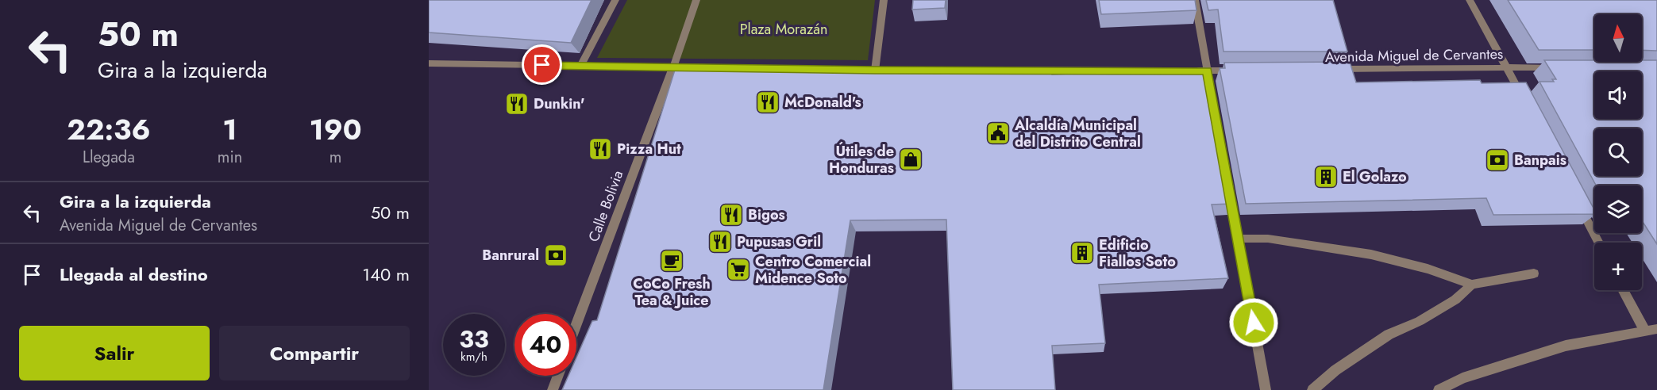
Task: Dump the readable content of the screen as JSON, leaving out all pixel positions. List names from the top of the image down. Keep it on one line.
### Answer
{"streets":{"street":["Avenida Miguel de Cervantes","Calle Bolivia"]},"parks":["Plaza Morazán"],"places":{"restaurant":["McDonald's","Dunkin'","Pizza Hut","Bigos","Pupusas Gril"],"public building":["Alcaldía Municipal del Distrito Central"],"shop":["Útiles de Honduras"],"bank":["Banpais","Banrural"],"building":["El Golazo","Edificio Fiallos Soto"],"cafe":["CoCo Fresh Tea & Juice"],"supermarket":["Centro Comercial Midence Soto"]},"north":"top","page":{"turn":["50 m","Gira a la izquierda"],"map_buttons":"+","eta":["22:36","Llegada","1","min","190","m"],"list":[{"name":"Gira a la izquierda","note":"Avenida Miguel de Cervantes","value":"50 m"},{"name":"Llegada al destino","value":"140 m"}],"speed":"33 km/h","limit":"40","buttons":["Salir","Compartir"]}}
